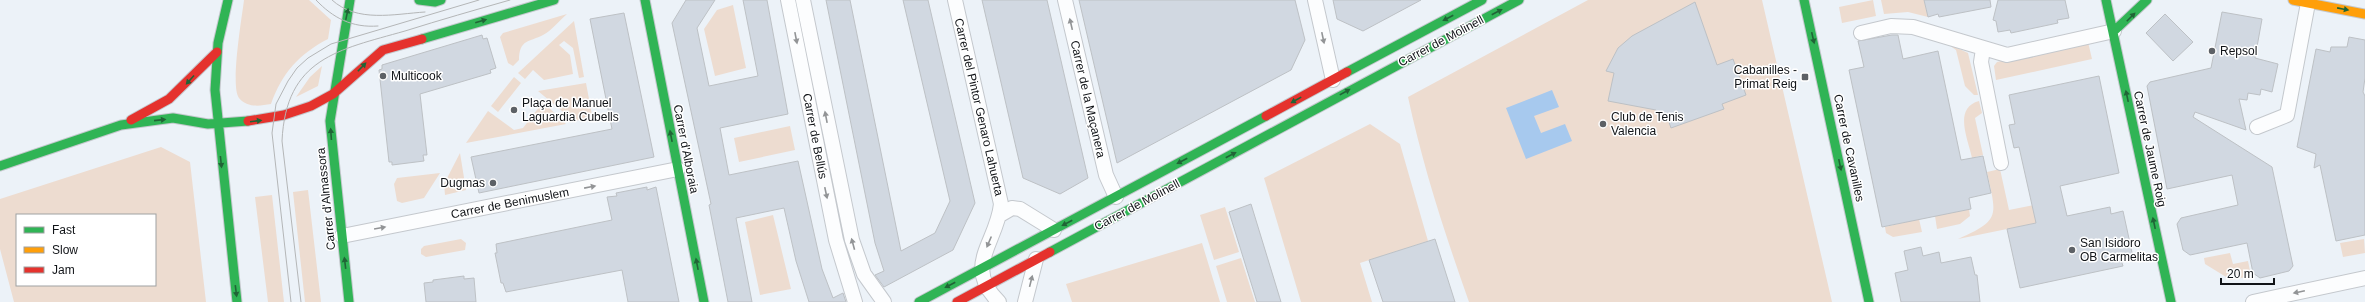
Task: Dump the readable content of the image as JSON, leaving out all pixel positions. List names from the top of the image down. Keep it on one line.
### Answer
{"streets":{"street":["Carrer de Molinell","Carrer de la Maçanera","Carrer del Pintor Genaro Lahuerta","Carrer de Bellús","Carrer de Cavanilles","Carrer d'Alboraia","Carrer de Jaume Roig","Carrer d'Almassora","Carrer de Benimuslem"]},"crossings":[["Carrer de Molinell","Carrer de la Maçanera"],["Carrer de Molinell","Carrer del Pintor Genaro Lahuerta"],["Carrer d'Alboraia","Carrer de Benimuslem"],["Carrer d'Almassora","Carrer de Benimuslem"]],"one_way":["Carrer de la Maçanera","Carrer de Cavanilles","Carrer d'Alboraia","Carrer de Jaume Roig","Carrer d'Almassora","Carrer de Benimuslem"],"places":{"other":["Repsol","Multicook","Plaça de Manuel Laguardia Cubells","Club de Tenis Valencia","Dugmas","San Isidoro OB Carmelitas"],"transit":["Cabanilles - Primat Reig"]},"legend":["Fast","Slow","Jam"],"scale_bar":"20 m"}
